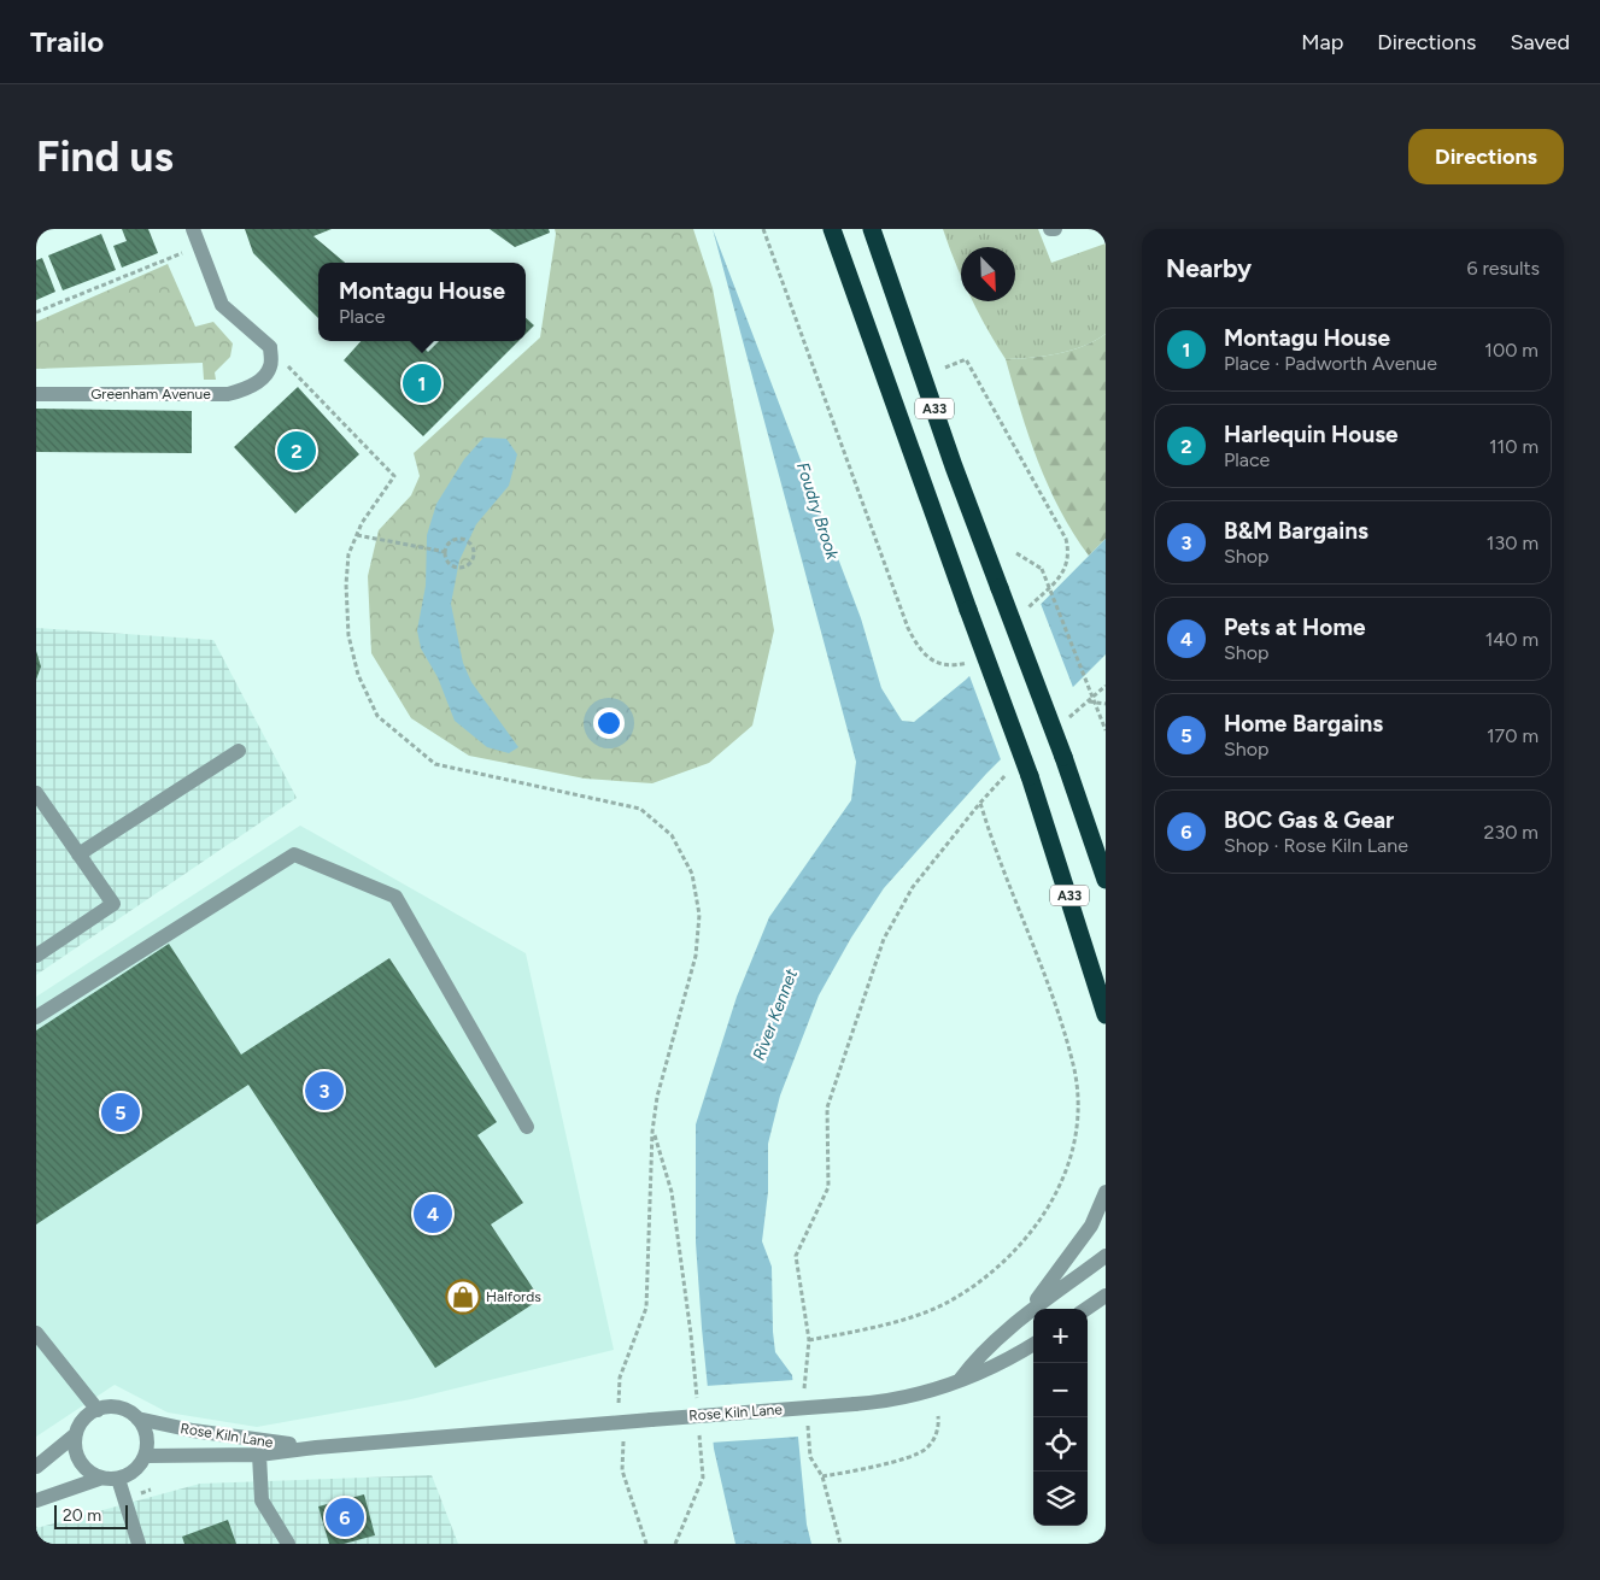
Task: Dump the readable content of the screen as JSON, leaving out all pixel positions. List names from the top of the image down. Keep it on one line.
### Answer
{"streets":{"highway":["A33"],"street":["Greenham Avenue","Rose Kiln Lane"]},"water":["Foudry Brook","River Kennet"],"places":{"shop":["Halfords"]},"scale_bar":"20 m","north":"bottom right","page":{"header":"Trailo","nav":["Map","Directions","Saved"],"buttons":"Directions","title":"Find us","heading":["Nearby","6 results"],"popup":["Montagu House","Place"],"list":[{"mark":"1","name":"Montagu House","note":"Place · Padworth Avenue","value":"100 m"},{"mark":"2","name":"Harlequin House","note":"Place","value":"110 m"},{"mark":"3","name":"B&M Bargains","note":"Shop","value":"130 m"},{"mark":"4","name":"Pets at Home","note":"Shop","value":"140 m"},{"mark":"5","name":"Home Bargains","note":"Shop","value":"170 m"},{"mark":"6","name":"BOC Gas & Gear","note":"Shop · Rose Kiln Lane","value":"230 m"}],"pins":["1","2","3","5","4","6"],"map_buttons":["+","−"],"scale":"20 m"}}
